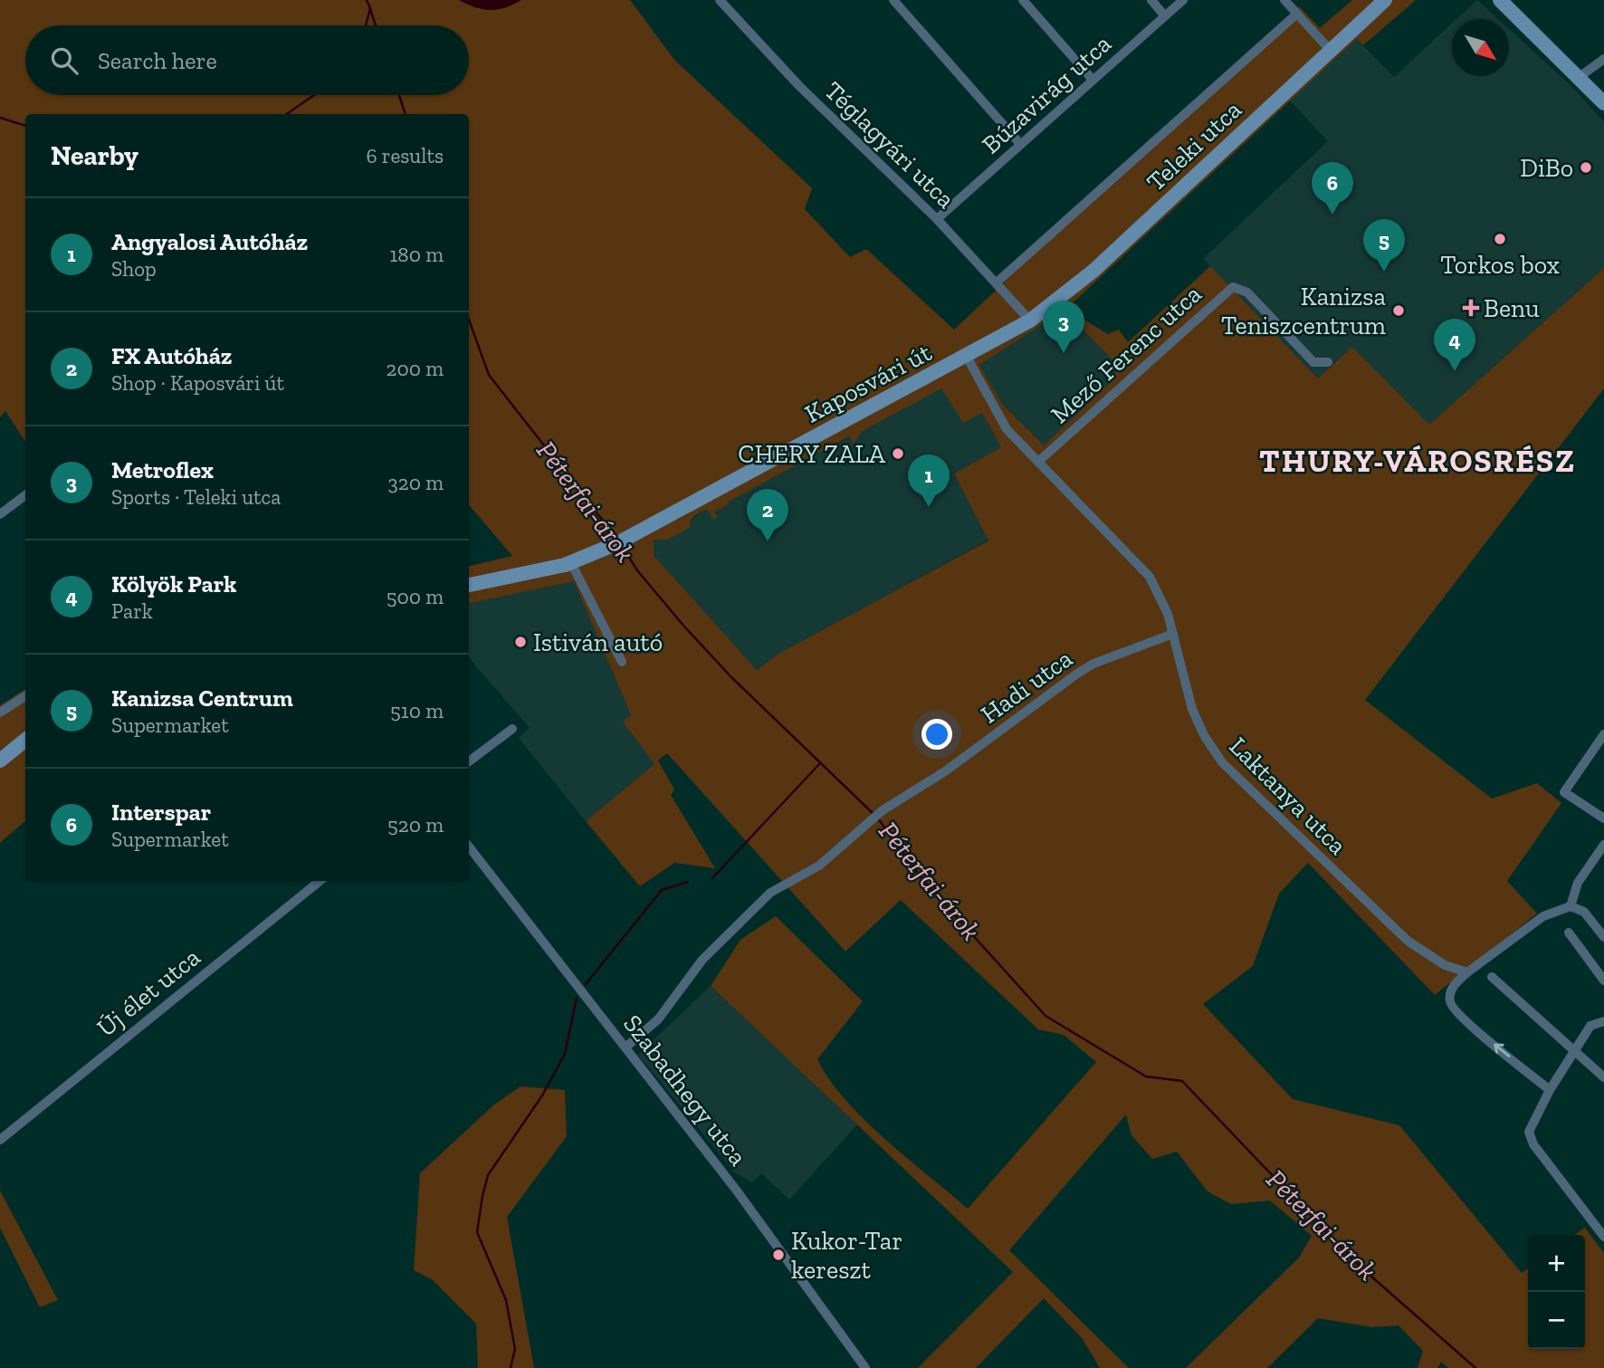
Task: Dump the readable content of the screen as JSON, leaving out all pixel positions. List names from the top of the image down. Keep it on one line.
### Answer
{"streets":{"main road":["Teleki utca","Kaposvári út"],"street":["Búzavirág utca","Téglagyári utca","Mező Ferenc utca","Hadi utca","Laktanya utca","Új élet utca","Szabadhegy utca"]},"crossings":[["Búzavirág utca","Téglagyári utca"],["Téglagyári utca","Teleki utca"],["Téglagyári utca","Kaposvári út"],["Teleki utca","Kaposvári út"],["Mező Ferenc utca","Laktanya utca"],["Kaposvári út","Laktanya utca"],["Hadi utca","Laktanya utca"],["Hadi utca","Szabadhegy utca"]],"districts":["THURY-VÁROSRÉSZ"],"water":["Péterfai-árok"],"places":{"other":["DiBo","Torkos box","Kanizsa Teniszcentrum","CHERY ZALA","Istiván autó","Kukor-Tar kereszt"],"health":["Benu"]},"north":"bottom right","page":{"search":"Search here","heading":["Nearby","6 results"],"pins":["6","5","3","4","1","2"],"list":[{"mark":"1","name":"Angyalosi Autóház","note":"Shop","value":"180 m"},{"mark":"2","name":"FX Autóház","note":"Shop · Kaposvári út","value":"200 m"},{"mark":"3","name":"Metroflex","note":"Sports · Teleki utca","value":"320 m"},{"mark":"4","name":"Kölyök Park","note":"Park","value":"500 m"},{"mark":"5","name":"Kanizsa Centrum","note":"Supermarket","value":"510 m"},{"mark":"6","name":"Interspar","note":"Supermarket","value":"520 m"}],"map_buttons":["+","−"]}}
